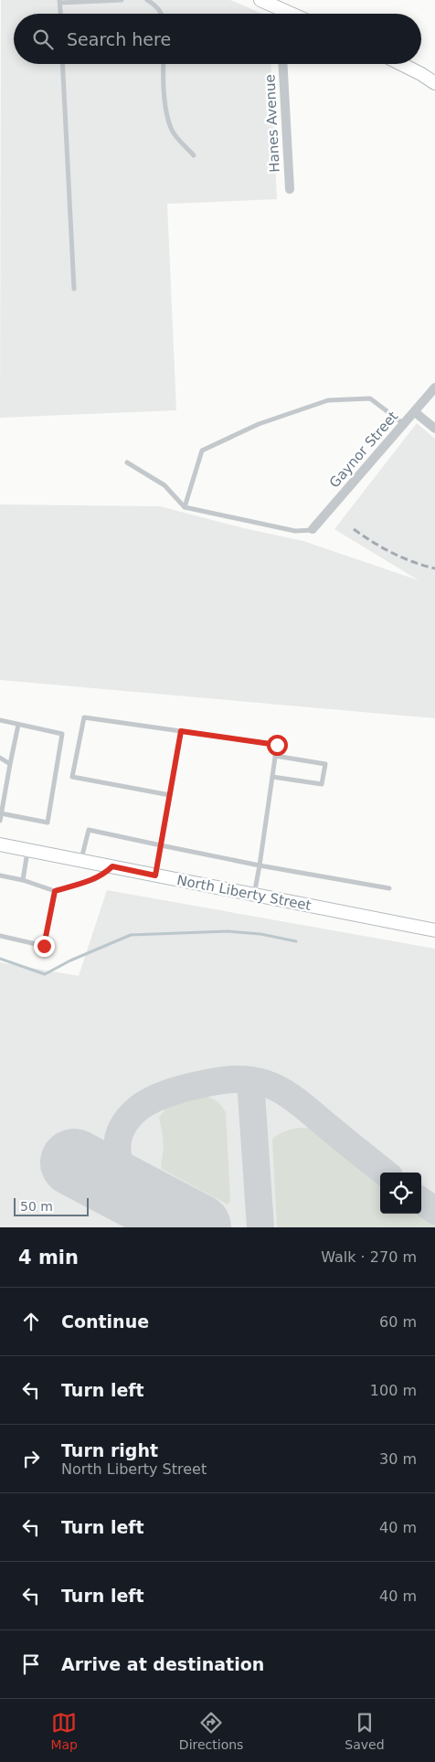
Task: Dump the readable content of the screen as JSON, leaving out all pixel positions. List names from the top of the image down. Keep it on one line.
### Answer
{"streets":{"main road":["North Liberty Street"],"street":["Hanes Avenue","Gaynor Street"]},"scale_bar":"50 m","page":{"search":"Search here","scale":"50 m","heading":["4 min","Walk · 270 m"],"list":[["Continue","60 m"],["Turn left","100 m"],["Turn right","North Liberty Street","30 m"],["Turn left","40 m"],["Turn left","40 m"],"Arrive at destination"],"nav":["Map","Directions","Saved"]}}
